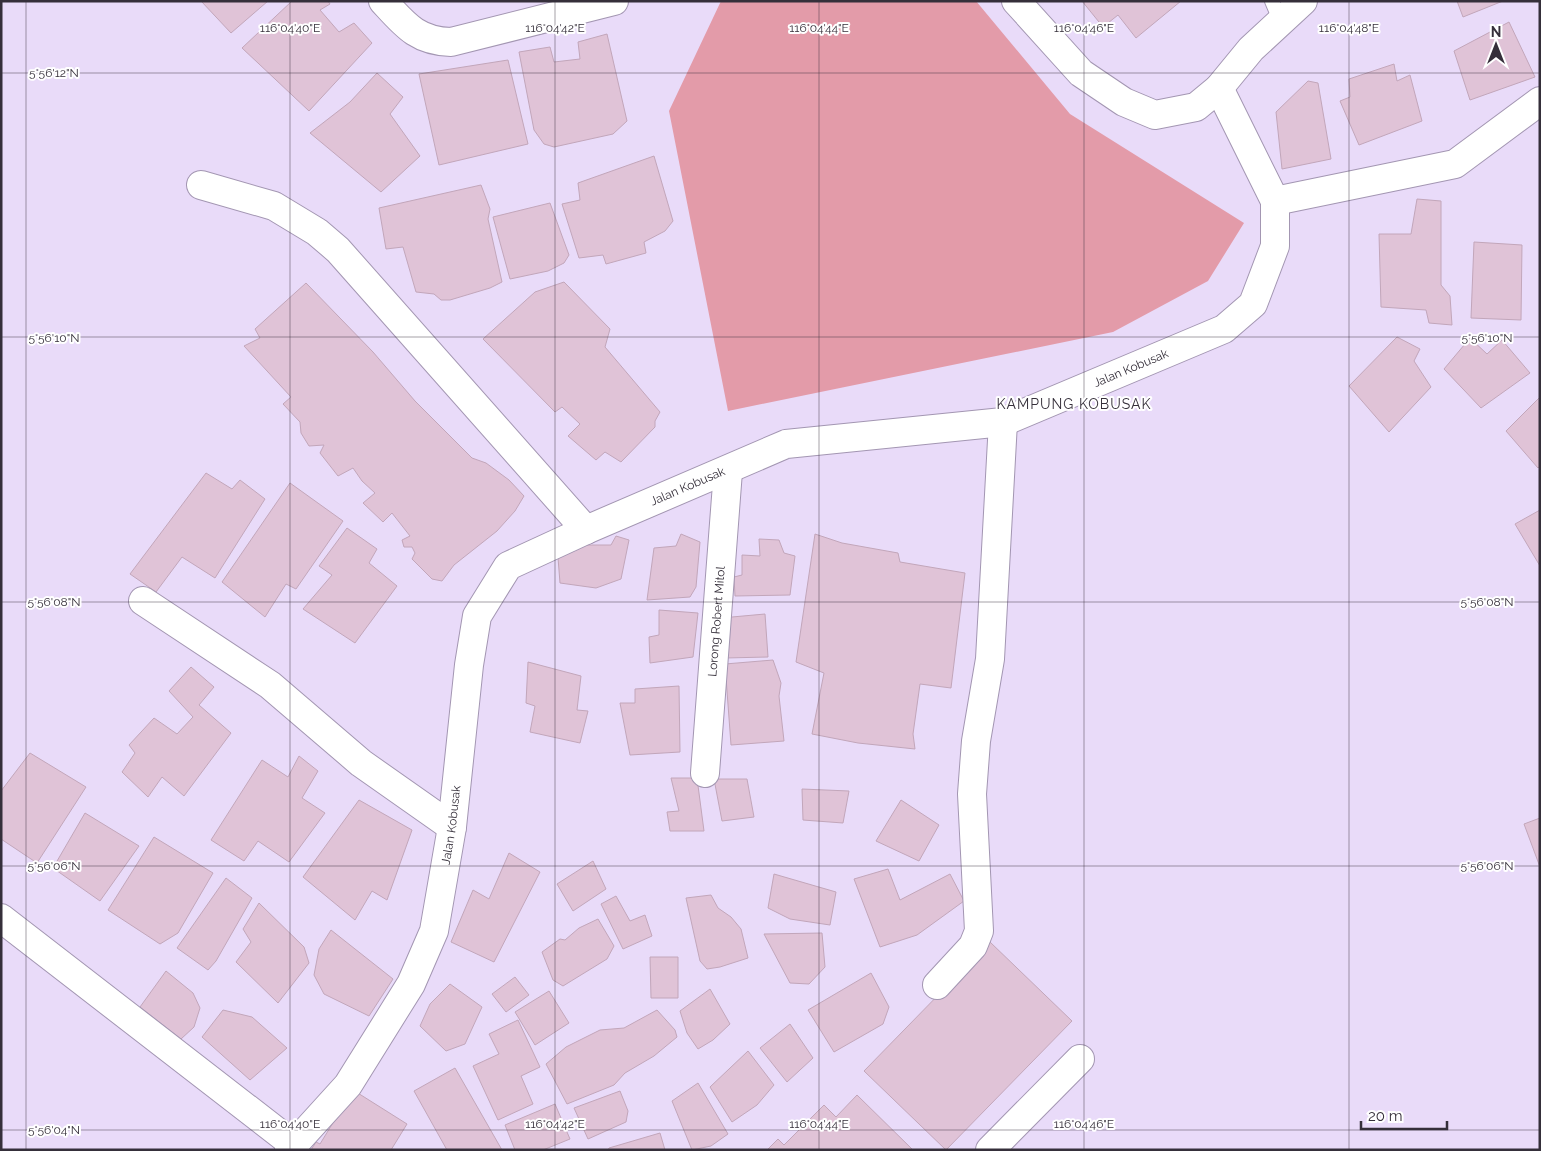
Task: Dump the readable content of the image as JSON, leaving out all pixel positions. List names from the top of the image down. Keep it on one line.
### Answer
{"streets":{"street":["Jalan Kobusak","Lorong Robert Mitol"]},"crossings":[["Jalan Kobusak","Lorong Robert Mitol"]],"districts":["KAMPUNG KOBUSAK"],"scale_bar":"20 m","north":"top","coordinates":["116°04'40\"E","116°04'42\"E","116°04'44\"E","116°04'46\"E","116°04'48\"E","5°56'12\"N","5°56'10\"N","5°56'08\"N","5°56'06\"N","5°56'04\"N"]}
